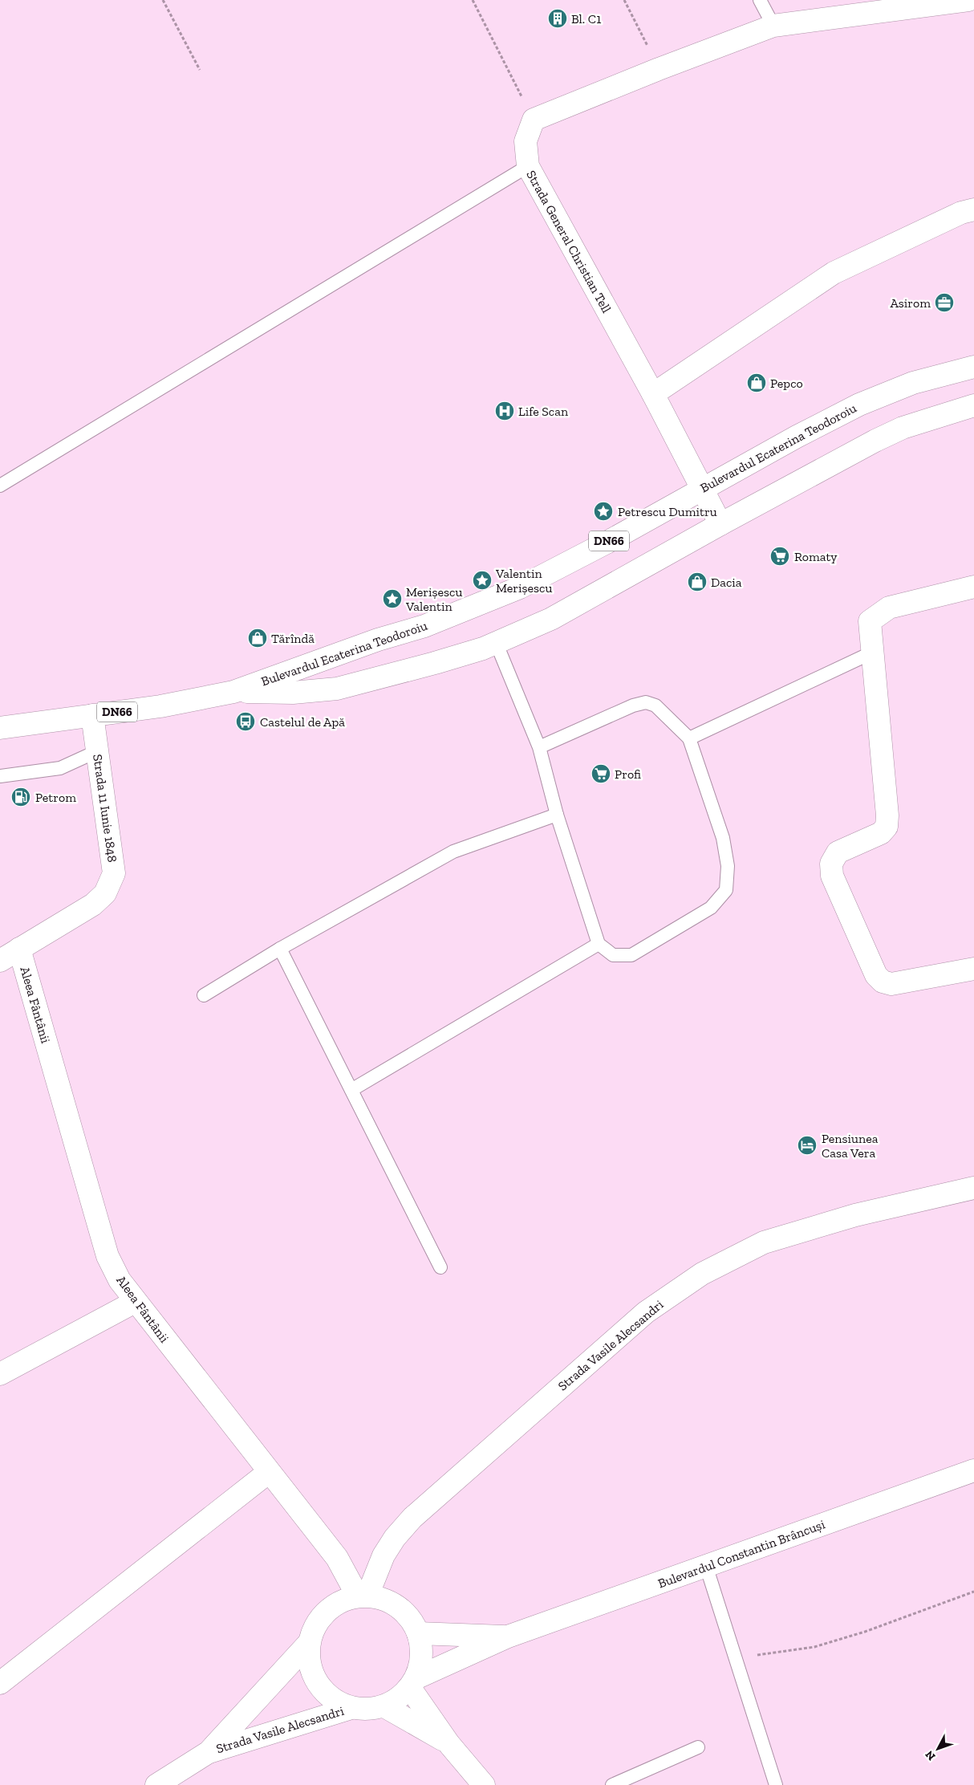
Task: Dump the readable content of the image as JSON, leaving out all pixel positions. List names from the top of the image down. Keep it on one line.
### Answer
{"streets":{"street":["Strada General Christian Tell","Bulevardul Ecaterina Teodoroiu","DN66","Strada 11 Iunie 1848","Aleea Fântânii","Strada Vasile Alecsandri","Bulevardul Constantin Brâncuși"]},"crossings":[["Strada General Christian Tell","Bulevardul Ecaterina Teodoroiu"],["Bulevardul Ecaterina Teodoroiu","Strada 11 Iunie 1848"],["Strada 11 Iunie 1848","Aleea Fântânii"],["Aleea Fântânii","Strada Vasile Alecsandri"],["Aleea Fântânii","Bulevardul Constantin Brâncuși"],["Strada Vasile Alecsandri","Bulevardul Constantin Brâncuși"]],"places":{"building":["Bl. C1"],"office":["Asirom"],"shop":["Pepco","Dacia","Tărîndă"],"hospital":["Life Scan"],"place":["Petrescu Dumitru","Valentin Merișescu","Merișescu Valentin"],"supermarket":["Romaty","Profi"],"bus stop":["Castelul de Apă"],"fuel station":["Petrom"],"hotel":["Pensiunea Casa Vera"]},"north":"bottom left"}
